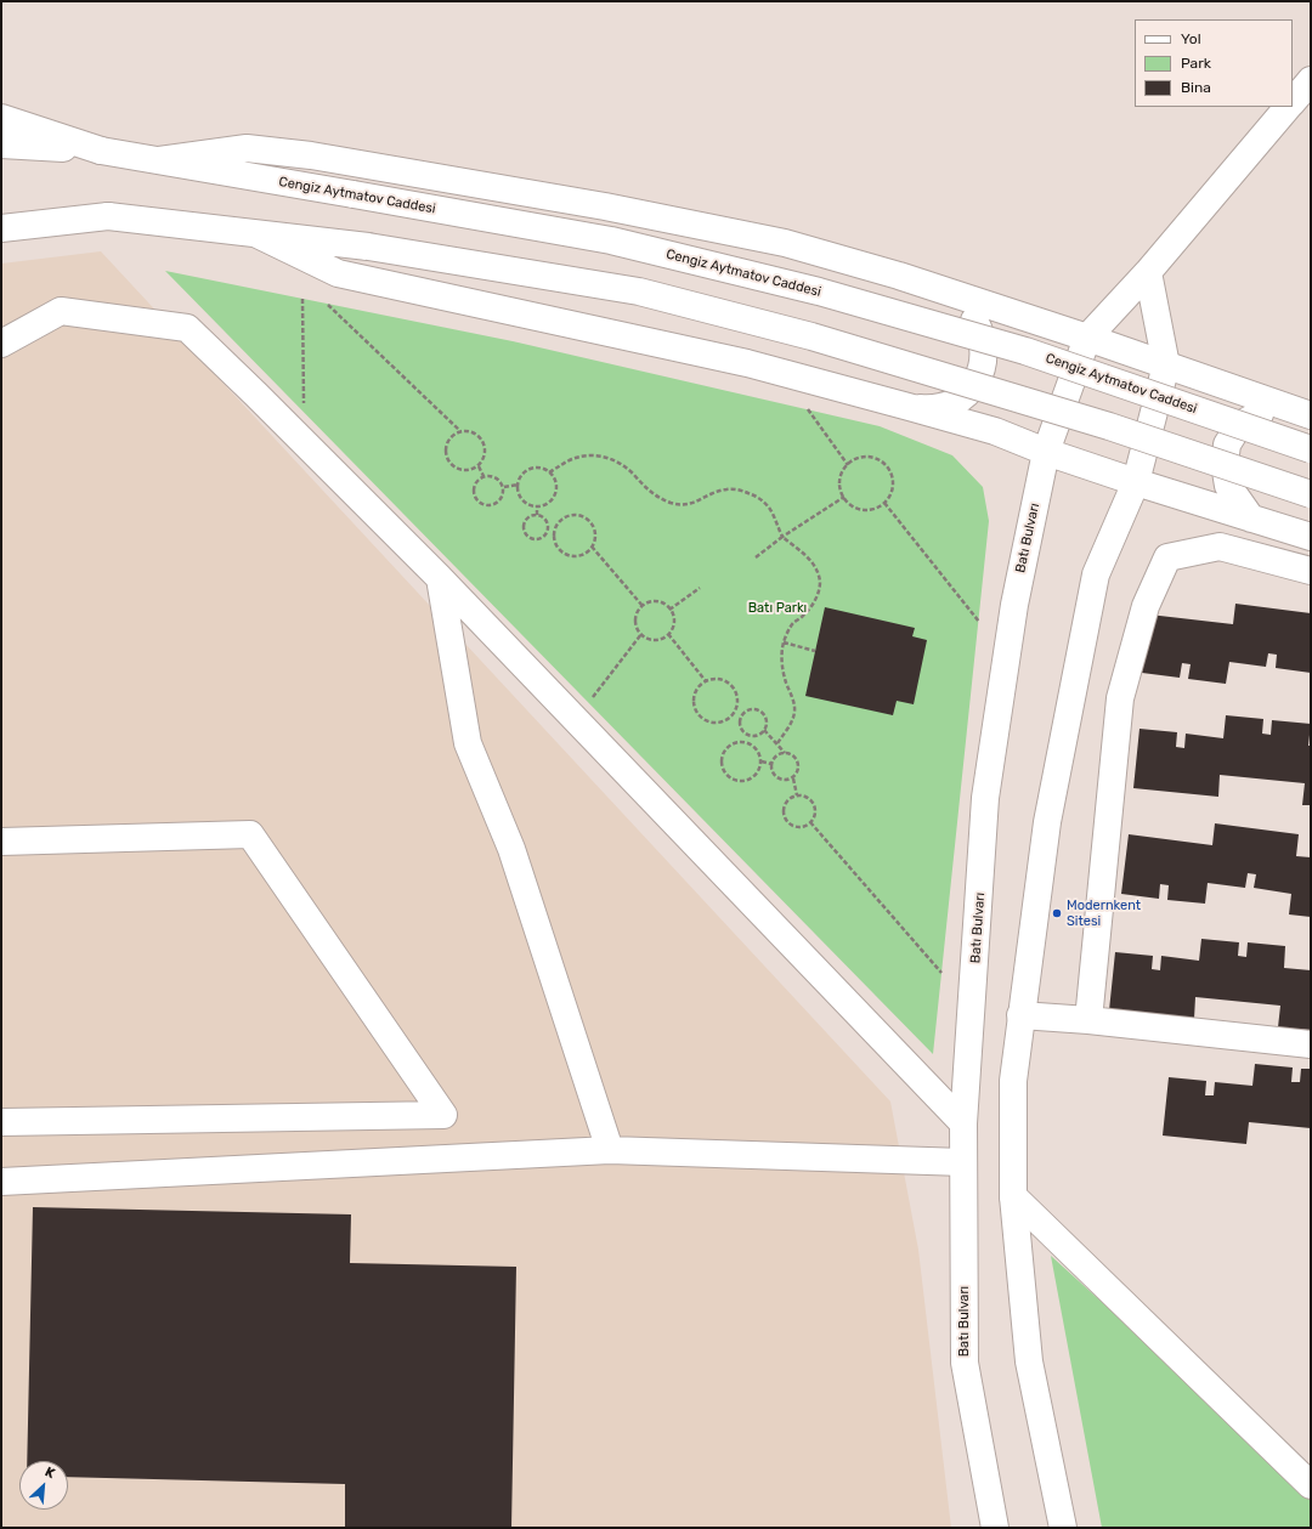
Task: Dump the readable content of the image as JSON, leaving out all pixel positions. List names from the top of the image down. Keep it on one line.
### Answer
{"streets":{"main road":["Cengiz Aytmatov Caddesi","Batı Bulvarı"]},"crossings":[["Cengiz Aytmatov Caddesi","Batı Bulvarı"]],"parks":["Batı Parkı"],"places":["Modernkent Sitesi"],"legend":["Yol","Park","Bina"],"north":"top right"}
